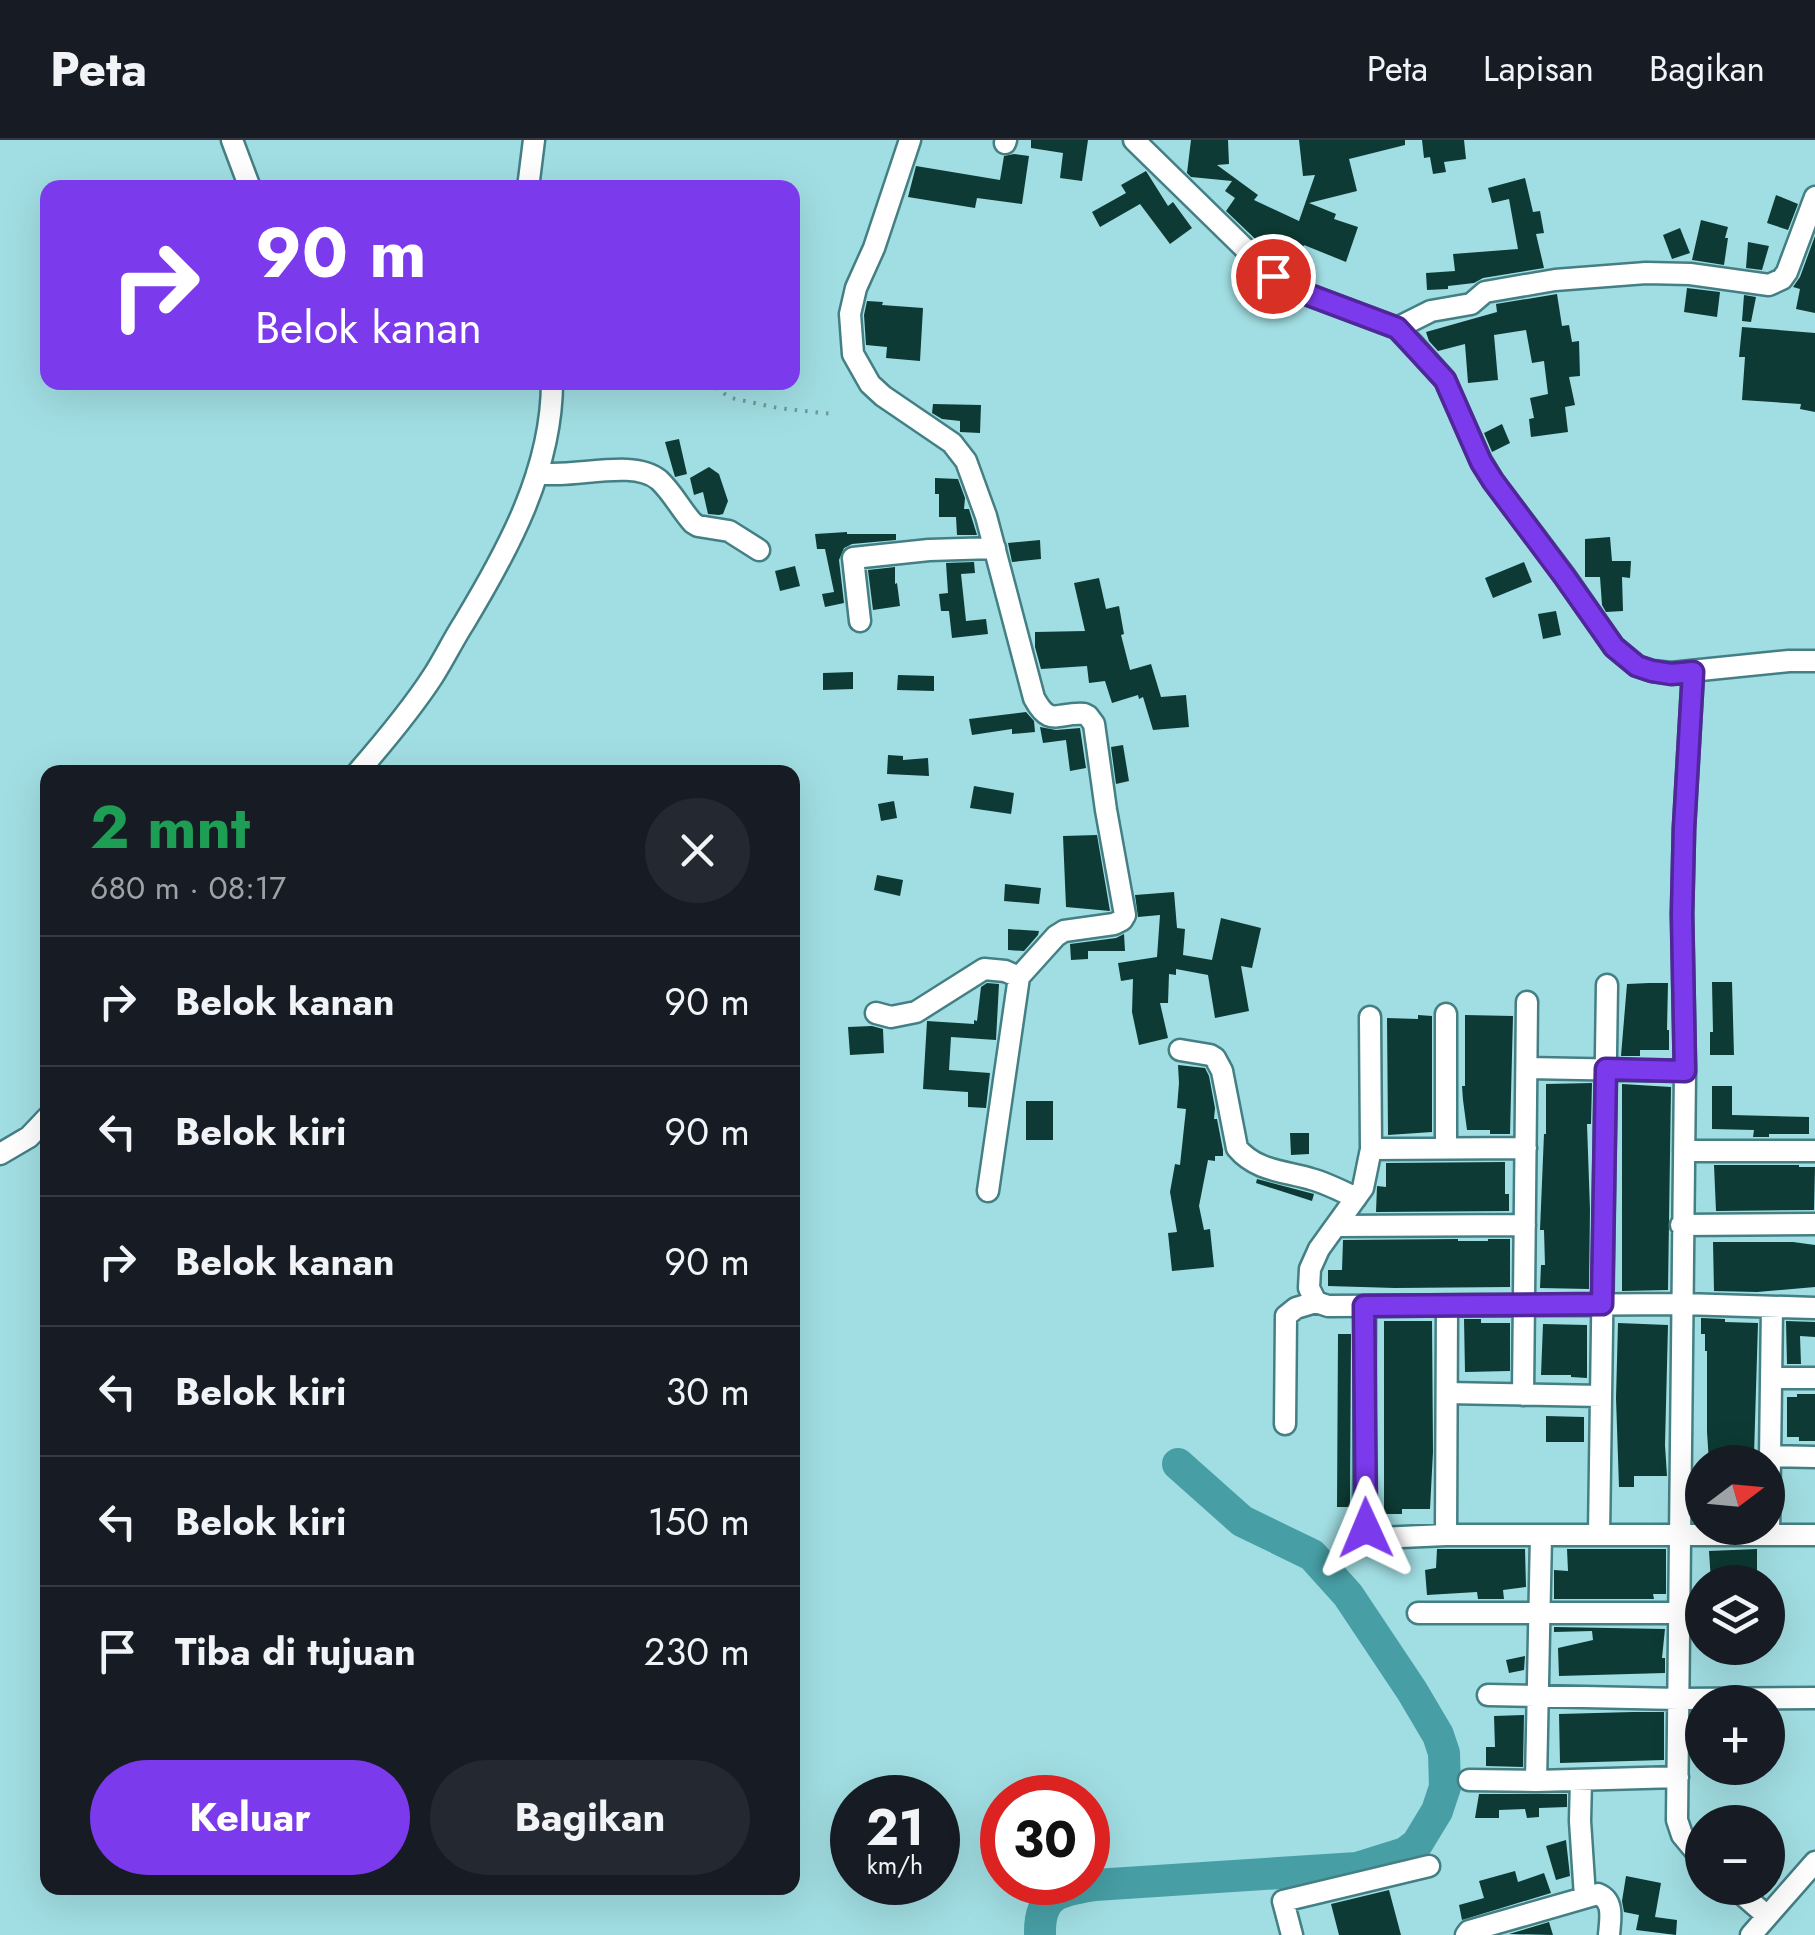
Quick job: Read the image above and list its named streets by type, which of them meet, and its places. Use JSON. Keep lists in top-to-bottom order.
{
  "north": "right",
  "page": {
    "header": "Peta",
    "nav": ["Peta", "Lapisan", "Bagikan"],
    "turn": ["90 m", "Belok kanan"],
    "heading": ["2 mnt", "680 m · 08:17"],
    "list": [
      {
        "name": "Belok kanan",
        "value": "90 m"
      },
      {
        "name": "Belok kiri",
        "value": "90 m"
      },
      {
        "name": "Belok kanan",
        "value": "90 m"
      },
      {
        "name": "Belok kiri",
        "value": "30 m"
      },
      {
        "name": "Belok kiri",
        "value": "150 m"
      },
      {
        "name": "Tiba di tujuan",
        "value": "230 m"
      }
    ],
    "map_buttons": ["+", "−"],
    "buttons": ["Keluar", "Bagikan"],
    "speed": "21 km/h",
    "limit": "30"
  }
}
